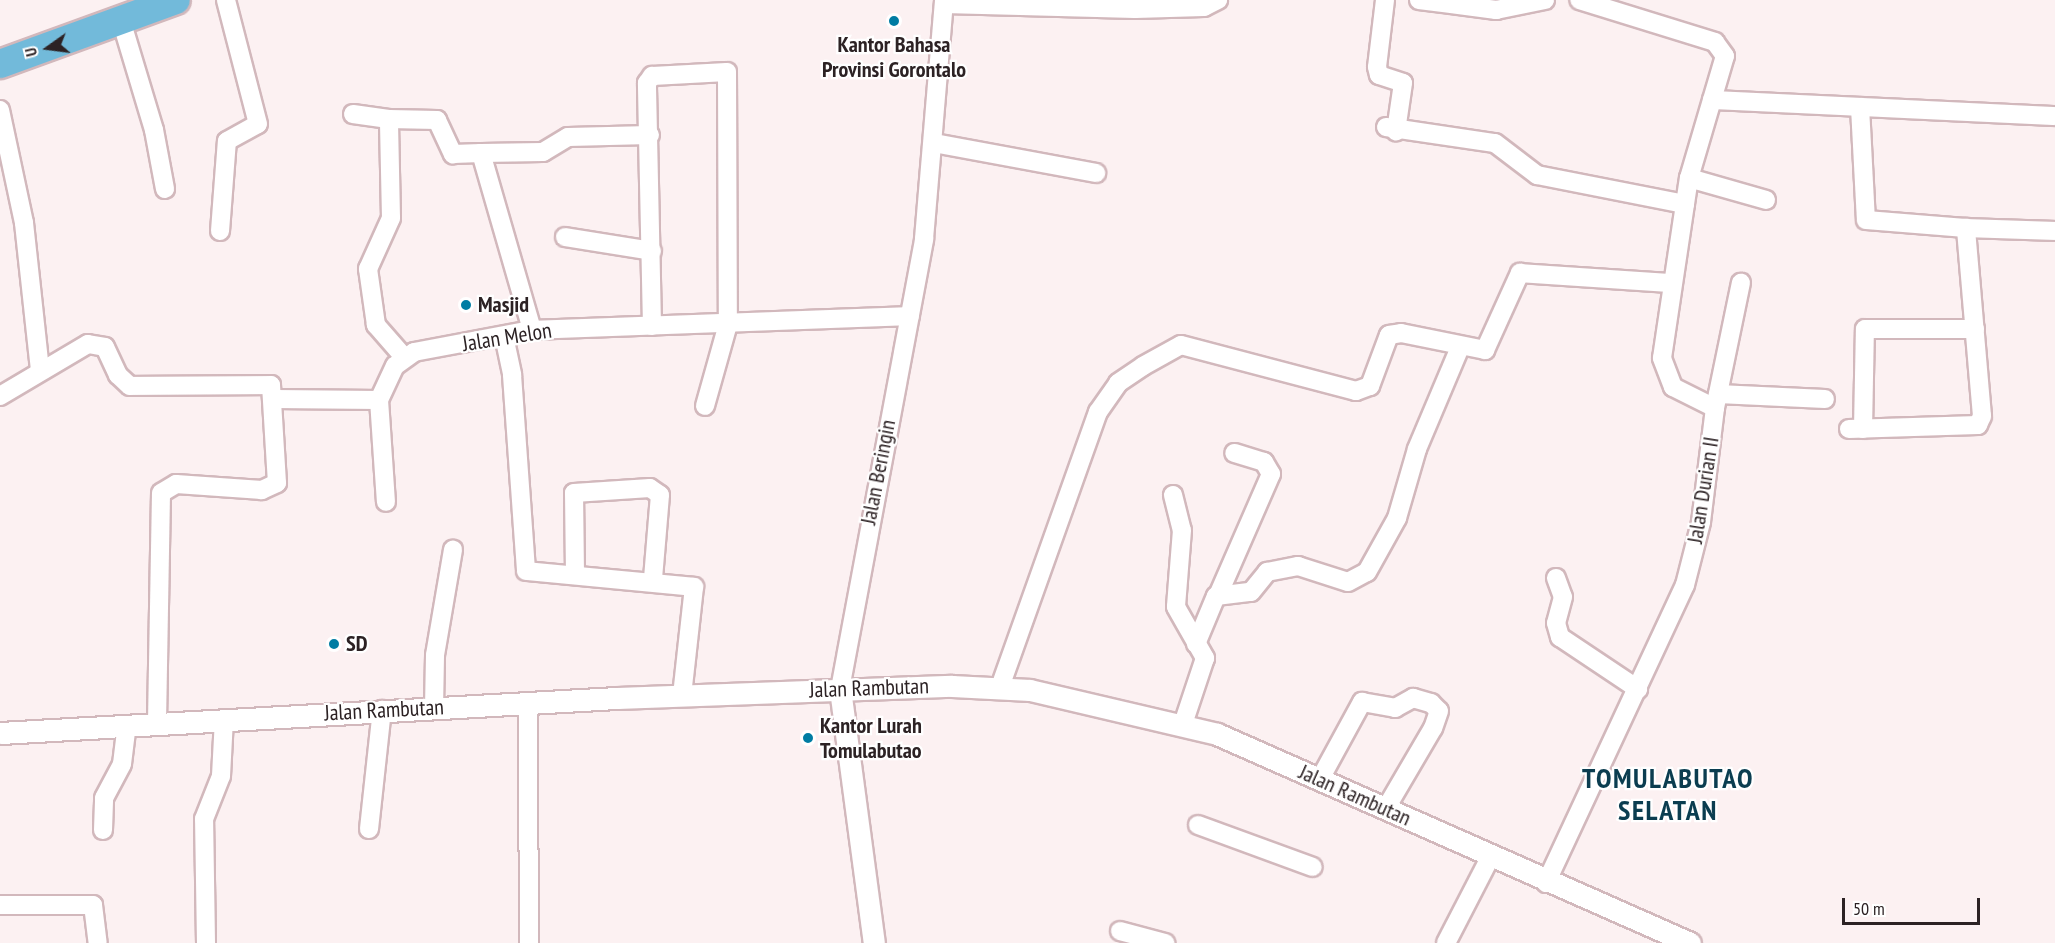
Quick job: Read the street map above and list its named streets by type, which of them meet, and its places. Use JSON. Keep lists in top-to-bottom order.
{
  "streets": {
    "street": [
      "Jalan Melon",
      "Jalan Beringin",
      "Jalan Durian II",
      "Jalan Rambutan"
    ]
  },
  "crossings": [
    ["Jalan Melon", "Jalan Beringin"],
    ["Jalan Beringin", "Jalan Rambutan"],
    ["Jalan Durian II", "Jalan Rambutan"]
  ],
  "districts": ["TOMULABUTAO SELATAN"],
  "places": [
    "Kantor Bahasa Provinsi Gorontalo",
    "Masjid",
    "SD",
    "Kantor Lurah Tomulabutao"
  ],
  "scale_bar": "50 m",
  "north": "left"
}
